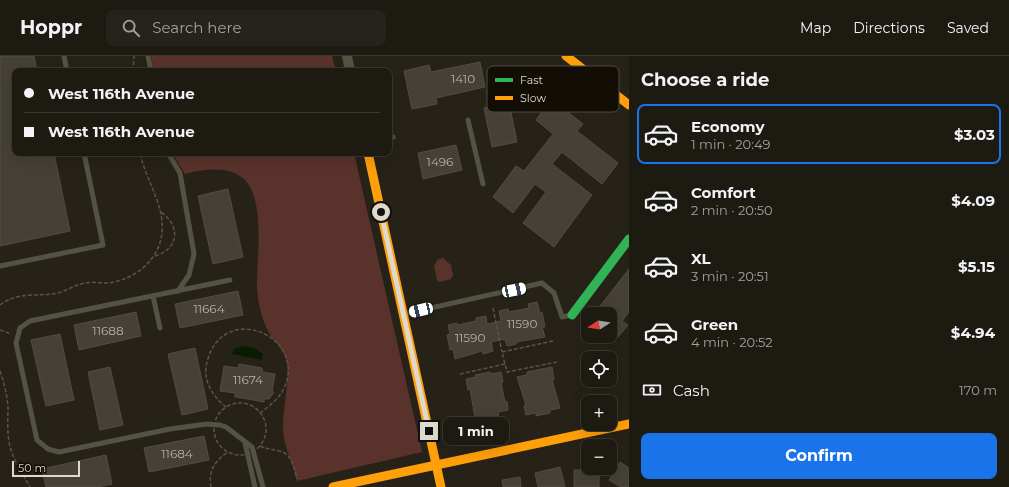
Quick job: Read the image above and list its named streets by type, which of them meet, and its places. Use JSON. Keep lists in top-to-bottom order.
{
  "house_numbers": [
    "1410",
    "1496",
    "11664",
    "11590",
    "11688",
    "11590",
    "11674",
    "11684"
  ],
  "legend": ["Fast", "Slow"],
  "scale_bar": "50 m",
  "north": "left",
  "page": {
    "header": "Hoppr",
    "search": "Search here",
    "nav": ["Map", "Directions", "Saved"],
    "heading": "Choose a ride",
    "banner": ["West 116th Avenue", "West 116th Avenue"],
    "list": [
      {
        "name": "Economy",
        "note": "1 min · 20:49",
        "value": "$3.03"
      },
      {
        "name": "Comfort",
        "note": "2 min · 20:50",
        "value": "$4.09"
      },
      {
        "name": "XL",
        "note": "3 min · 20:51",
        "value": "$5.15"
      },
      {
        "name": "Green",
        "note": "4 min · 20:52",
        "value": "$4.94"
      }
    ],
    "map_buttons": ["+", "−"],
    "pay": ["Cash", "170 m"],
    "bubble": "1 min",
    "buttons": "Confirm",
    "scale": "50 m"
  }
}
